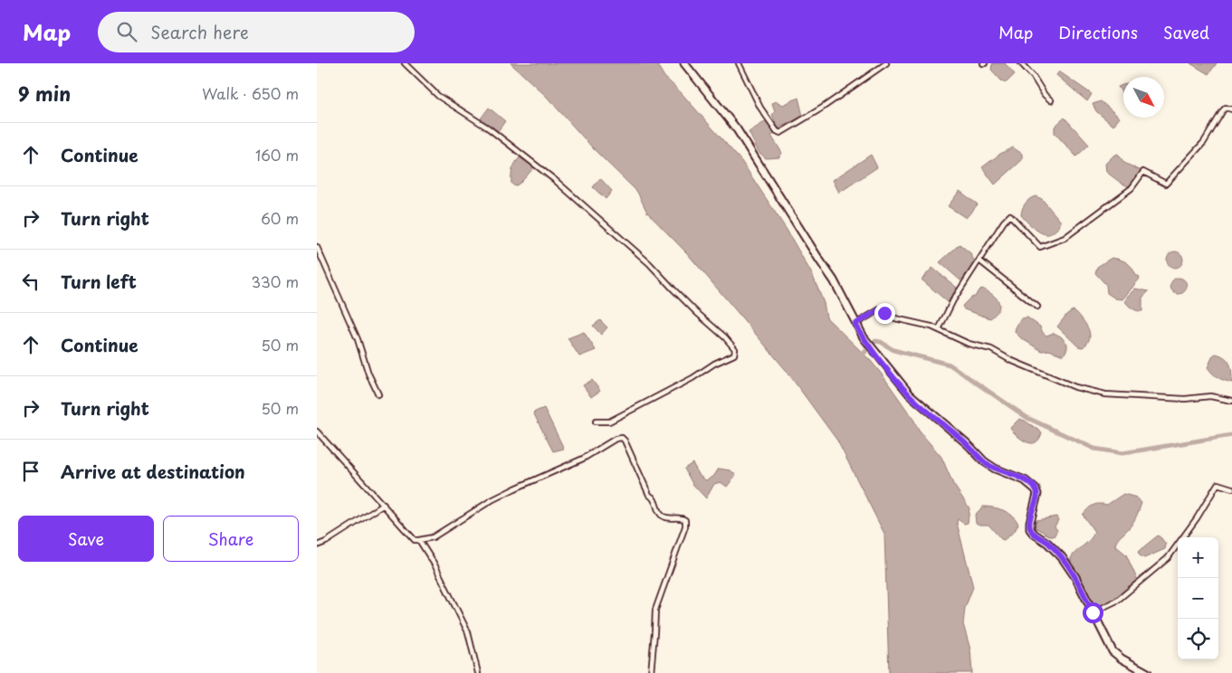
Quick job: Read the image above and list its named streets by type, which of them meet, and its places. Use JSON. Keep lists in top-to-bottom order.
{
  "north": "bottom right",
  "page": {
    "header": "Map",
    "search": "Search here",
    "nav": ["Map", "Directions", "Saved"],
    "heading": ["9 min", "Walk · 650 m"],
    "list": [
      ["Continue", "160 m"],
      ["Turn right", "60 m"],
      ["Turn left", "330 m"],
      ["Continue", "50 m"],
      ["Turn right", "50 m"],
      "Arrive at destination"
    ],
    "buttons": ["Save", "Share"],
    "map_buttons": ["+", "−"]
  }
}
